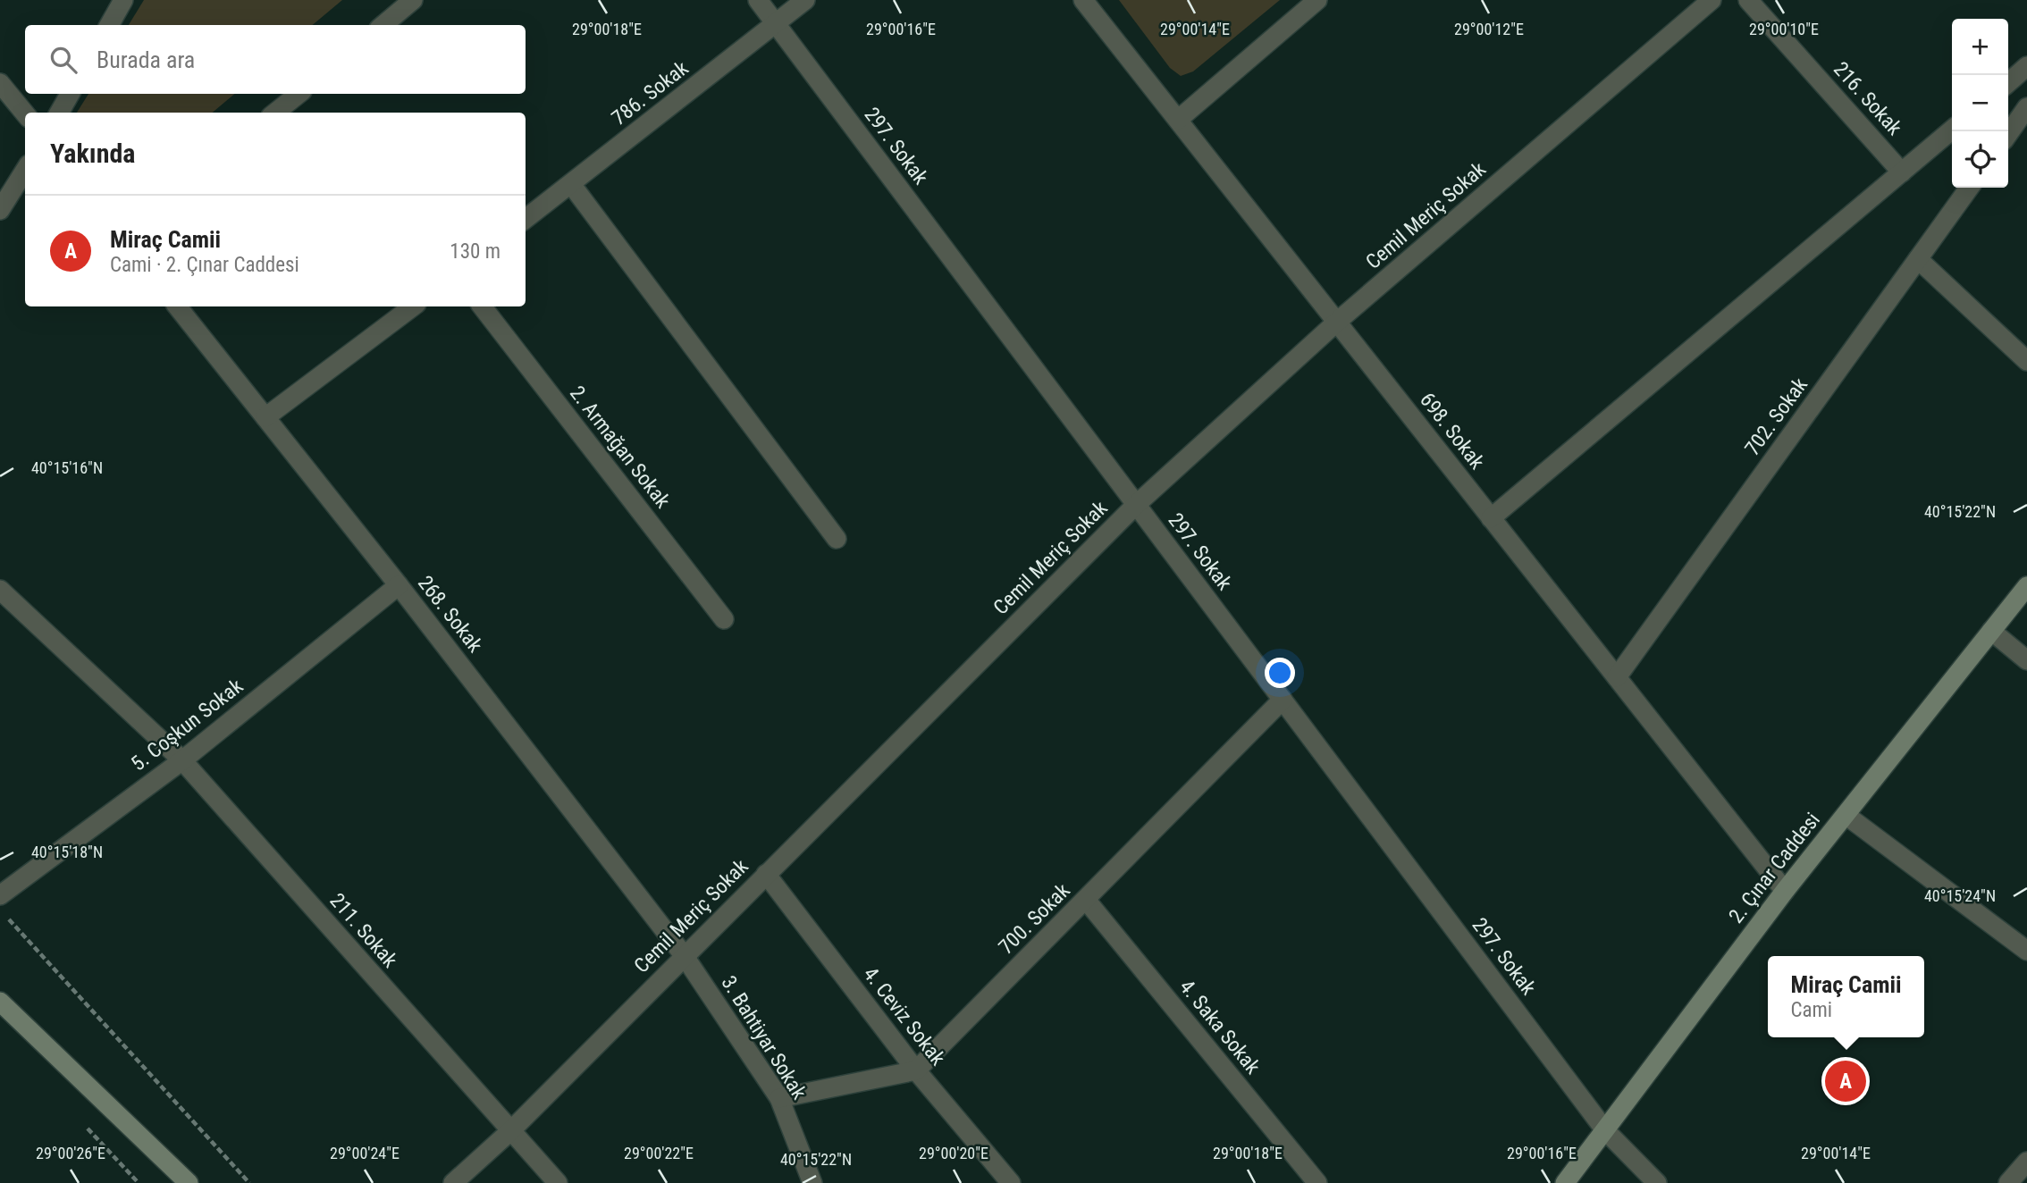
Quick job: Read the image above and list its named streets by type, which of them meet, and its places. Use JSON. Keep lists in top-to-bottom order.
{
  "streets": {
    "street": [
      "786. Sokak",
      "216. Sokak",
      "297. Sokak",
      "Cemil Meriç Sokak",
      "702. Sokak",
      "698. Sokak",
      "2. Armağan Sokak",
      "268. Sokak",
      "5. Coşkun Sokak",
      "2. Çınar Caddesi",
      "700. Sokak",
      "211. Sokak",
      "4. Ceviz Sokak",
      "4. Saka Sokak",
      "3. Bahtiyar Sokak"
    ]
  },
  "crossings": [
    ["786. Sokak", "297. Sokak"],
    ["297. Sokak", "Cemil Meriç Sokak"],
    ["297. Sokak", "2. Çınar Caddesi"],
    ["297. Sokak", "700. Sokak"],
    ["Cemil Meriç Sokak", "698. Sokak"],
    ["Cemil Meriç Sokak", "268. Sokak"],
    ["Cemil Meriç Sokak", "211. Sokak"],
    ["Cemil Meriç Sokak", "4. Ceviz Sokak"],
    ["Cemil Meriç Sokak", "3. Bahtiyar Sokak"],
    ["702. Sokak", "698. Sokak"],
    ["698. Sokak", "2. Çınar Caddesi"],
    ["268. Sokak", "5. Coşkun Sokak"],
    ["268. Sokak", "3. Bahtiyar Sokak"],
    ["5. Coşkun Sokak", "211. Sokak"],
    ["700. Sokak", "4. Ceviz Sokak"],
    ["700. Sokak", "4. Saka Sokak"]
  ],
  "page": {
    "map_buttons": ["+", "−"],
    "search": "Burada ara",
    "heading": "Yakında",
    "list": [
      {
        "mark": "A",
        "name": "Miraç Camii",
        "note": "Cami · 2. Çınar Caddesi",
        "value": "130 m"
      }
    ],
    "popup": ["Miraç Camii", "Cami"],
    "pins": "A"
  },
  "coordinates": [
    "29°00'18\"E",
    "29°00'16\"E",
    "29°00'14\"E",
    "29°00'12\"E",
    "29°00'10\"E",
    "40°15'16\"N",
    "40°15'22\"N",
    "40°15'18\"N",
    "40°15'24\"N",
    "29°00'26\"E",
    "29°00'24\"E",
    "29°00'22\"E",
    "29°00'20\"E"
  ]
}
